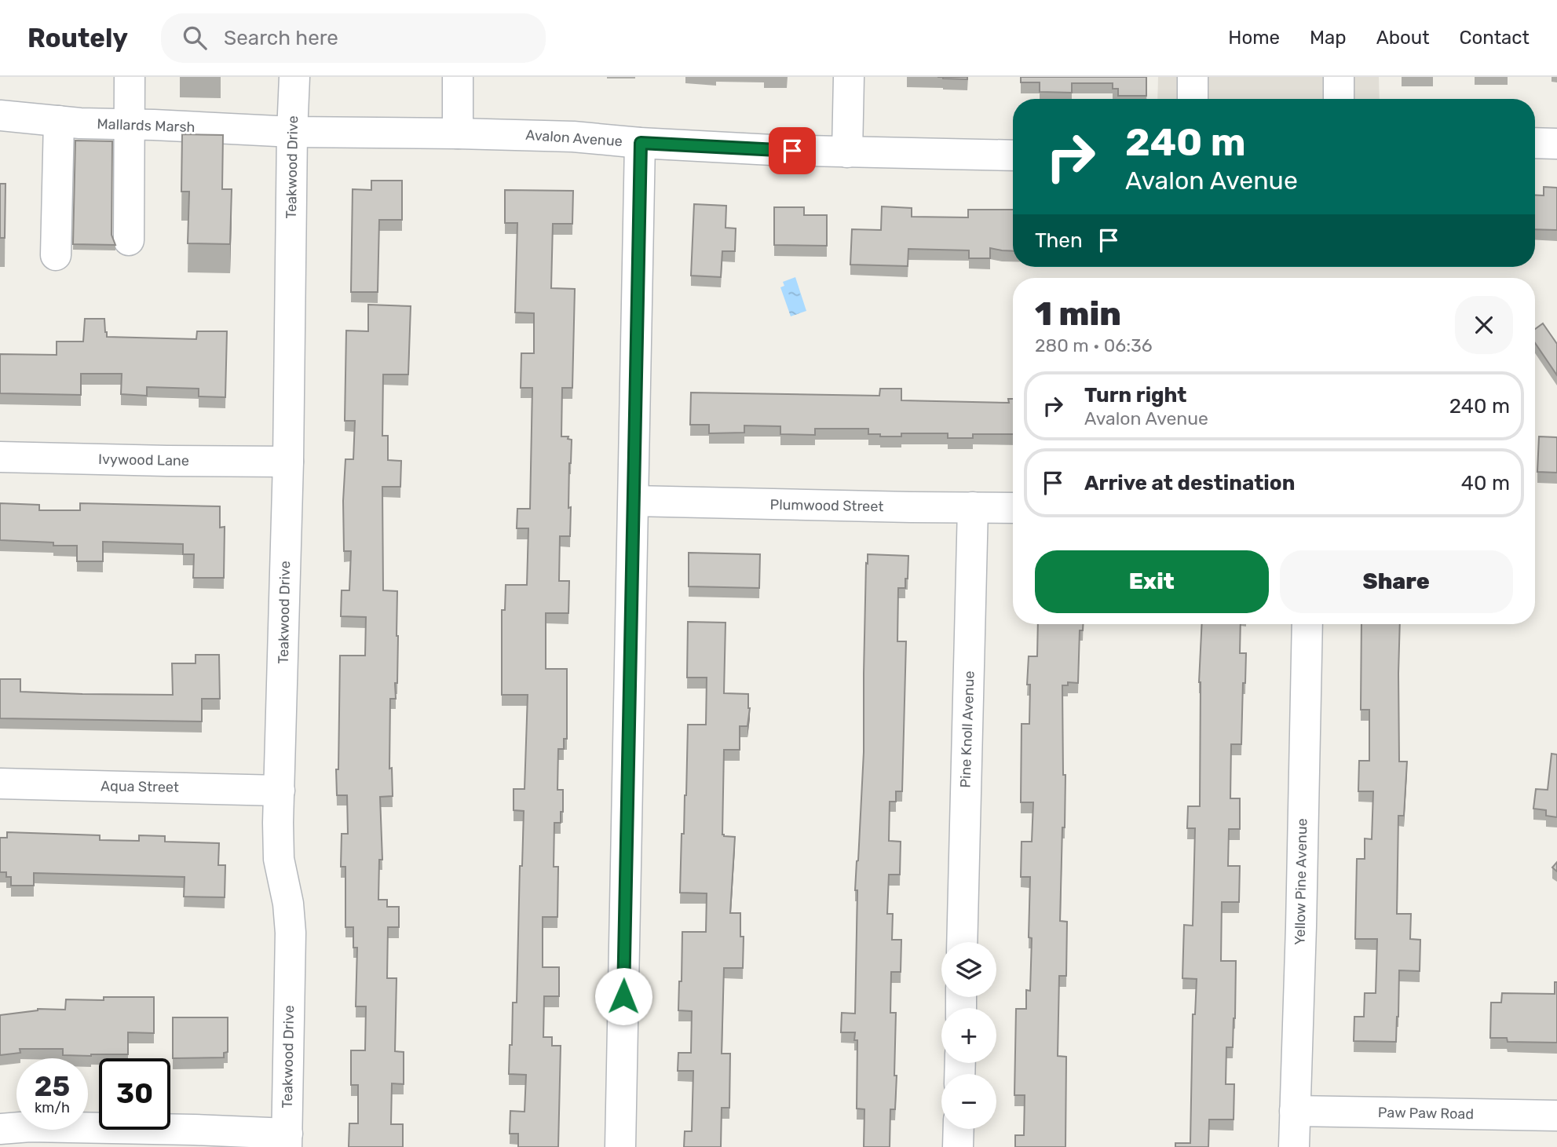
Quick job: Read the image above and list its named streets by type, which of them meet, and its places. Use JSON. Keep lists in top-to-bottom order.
{
  "streets": {
    "street": [
      "Mallards Marsh",
      "Avalon Avenue",
      "Teakwood Drive",
      "Ivywood Lane",
      "Plumwood Street",
      "Pine Knoll Avenue",
      "Aqua Street",
      "Yellow Pine Avenue",
      "Paw Paw Road"
    ]
  },
  "crossings": [
    ["Mallards Marsh", "Avalon Avenue"],
    ["Mallards Marsh", "Teakwood Drive"],
    ["Avalon Avenue", "Teakwood Drive"],
    ["Teakwood Drive", "Ivywood Lane"],
    ["Teakwood Drive", "Aqua Street"],
    ["Plumwood Street", "Pine Knoll Avenue"],
    ["Yellow Pine Avenue", "Paw Paw Road"]
  ],
  "page": {
    "header": "Routely",
    "search": "Search here",
    "nav": [
      "Home",
      "Map",
      "About",
      "Contact"
    ],
    "turn": ["240 m", "Avalon Avenue"],
    "then": "Then",
    "heading": ["1 min", "280 m · 06:36"],
    "list": [
      {
        "name": "Turn right",
        "note": "Avalon Avenue",
        "value": "240 m"
      },
      {
        "name": "Arrive at destination",
        "value": "40 m"
      }
    ],
    "buttons": ["Exit", "Share"],
    "map_buttons": ["+", "−"],
    "speed": "25 km/h",
    "limit": "30"
  }
}
